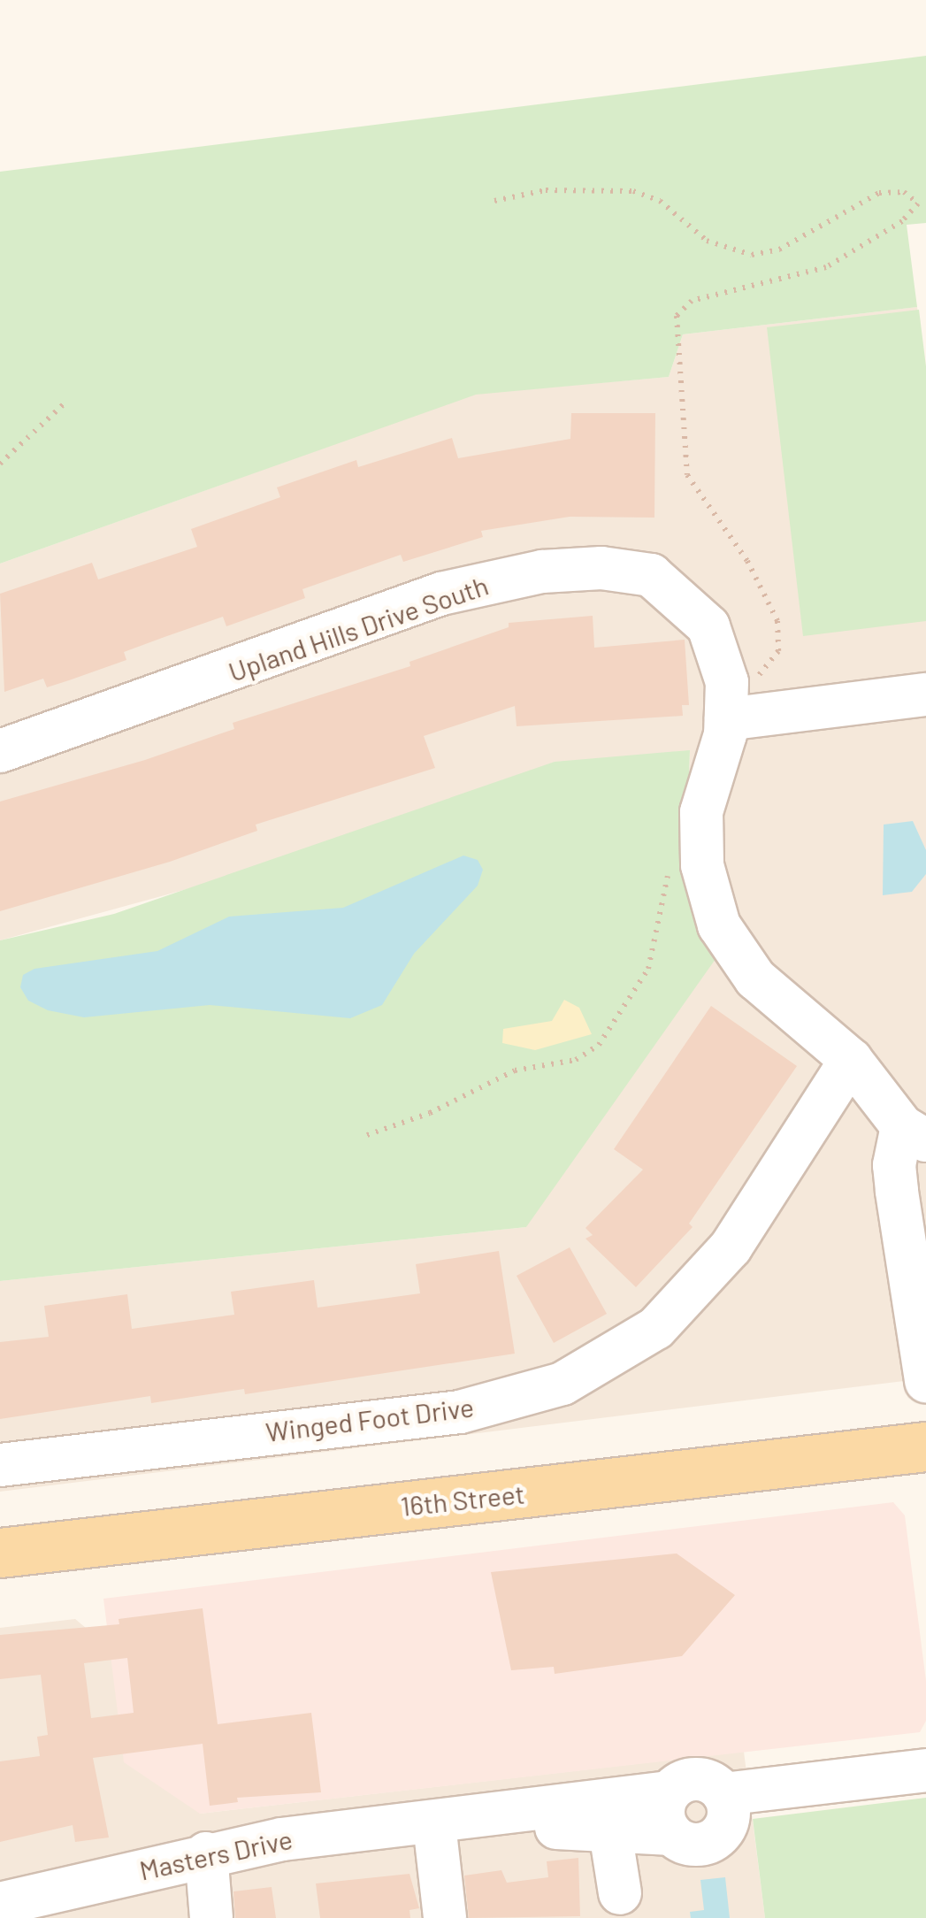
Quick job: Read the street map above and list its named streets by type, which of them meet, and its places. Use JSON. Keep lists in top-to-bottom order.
{
  "streets": {
    "main road": ["16th Street"],
    "street": ["Upland Hills Drive South", "Winged Foot Drive", "Masters Drive"]
  },
  "crossings": [
    ["Upland Hills Drive South", "Winged Foot Drive"]
  ]
}
